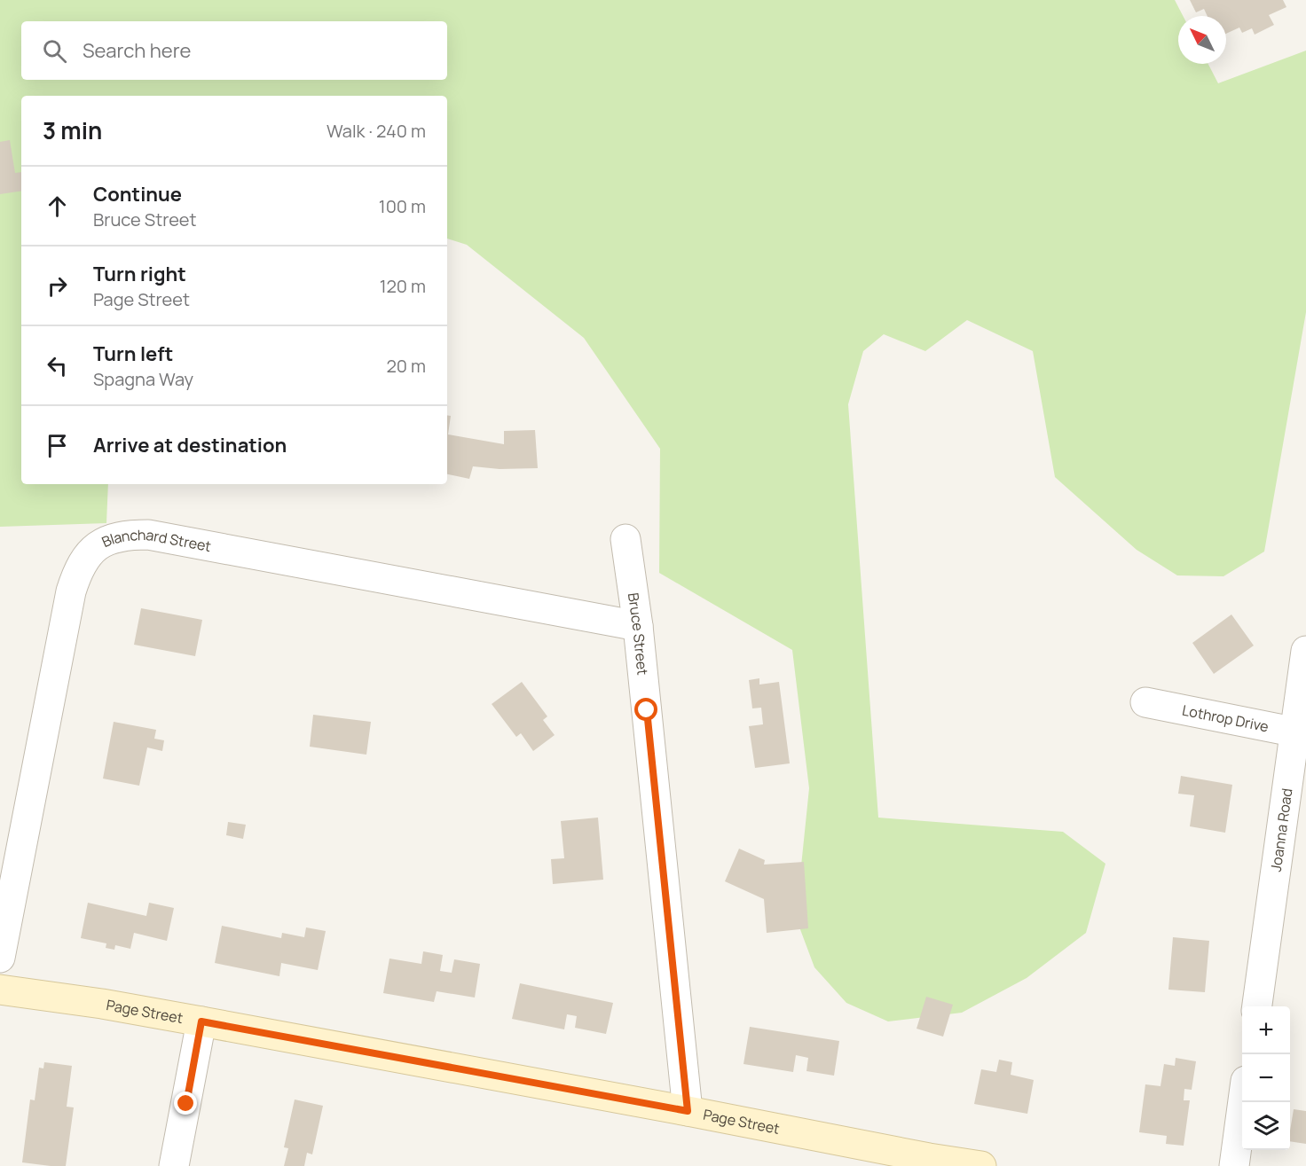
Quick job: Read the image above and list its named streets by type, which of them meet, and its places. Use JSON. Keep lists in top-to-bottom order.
{
  "streets": {
    "main road": ["Page Street"],
    "street": [
      "Blanchard Street",
      "Bruce Street",
      "Lothrop Drive",
      "Joanna Road"
    ]
  },
  "crossings": [
    ["Blanchard Street", "Bruce Street"],
    ["Bruce Street", "Page Street"],
    ["Lothrop Drive", "Joanna Road"]
  ],
  "north": "top left",
  "page": {
    "search": "Search here",
    "heading": ["3 min", "Walk · 240 m"],
    "list": [
      ["Continue", "Bruce Street", "100 m"],
      ["Turn right", "Page Street", "120 m"],
      ["Turn left", "Spagna Way", "20 m"],
      "Arrive at destination"
    ],
    "map_buttons": ["+", "−"]
  }
}
